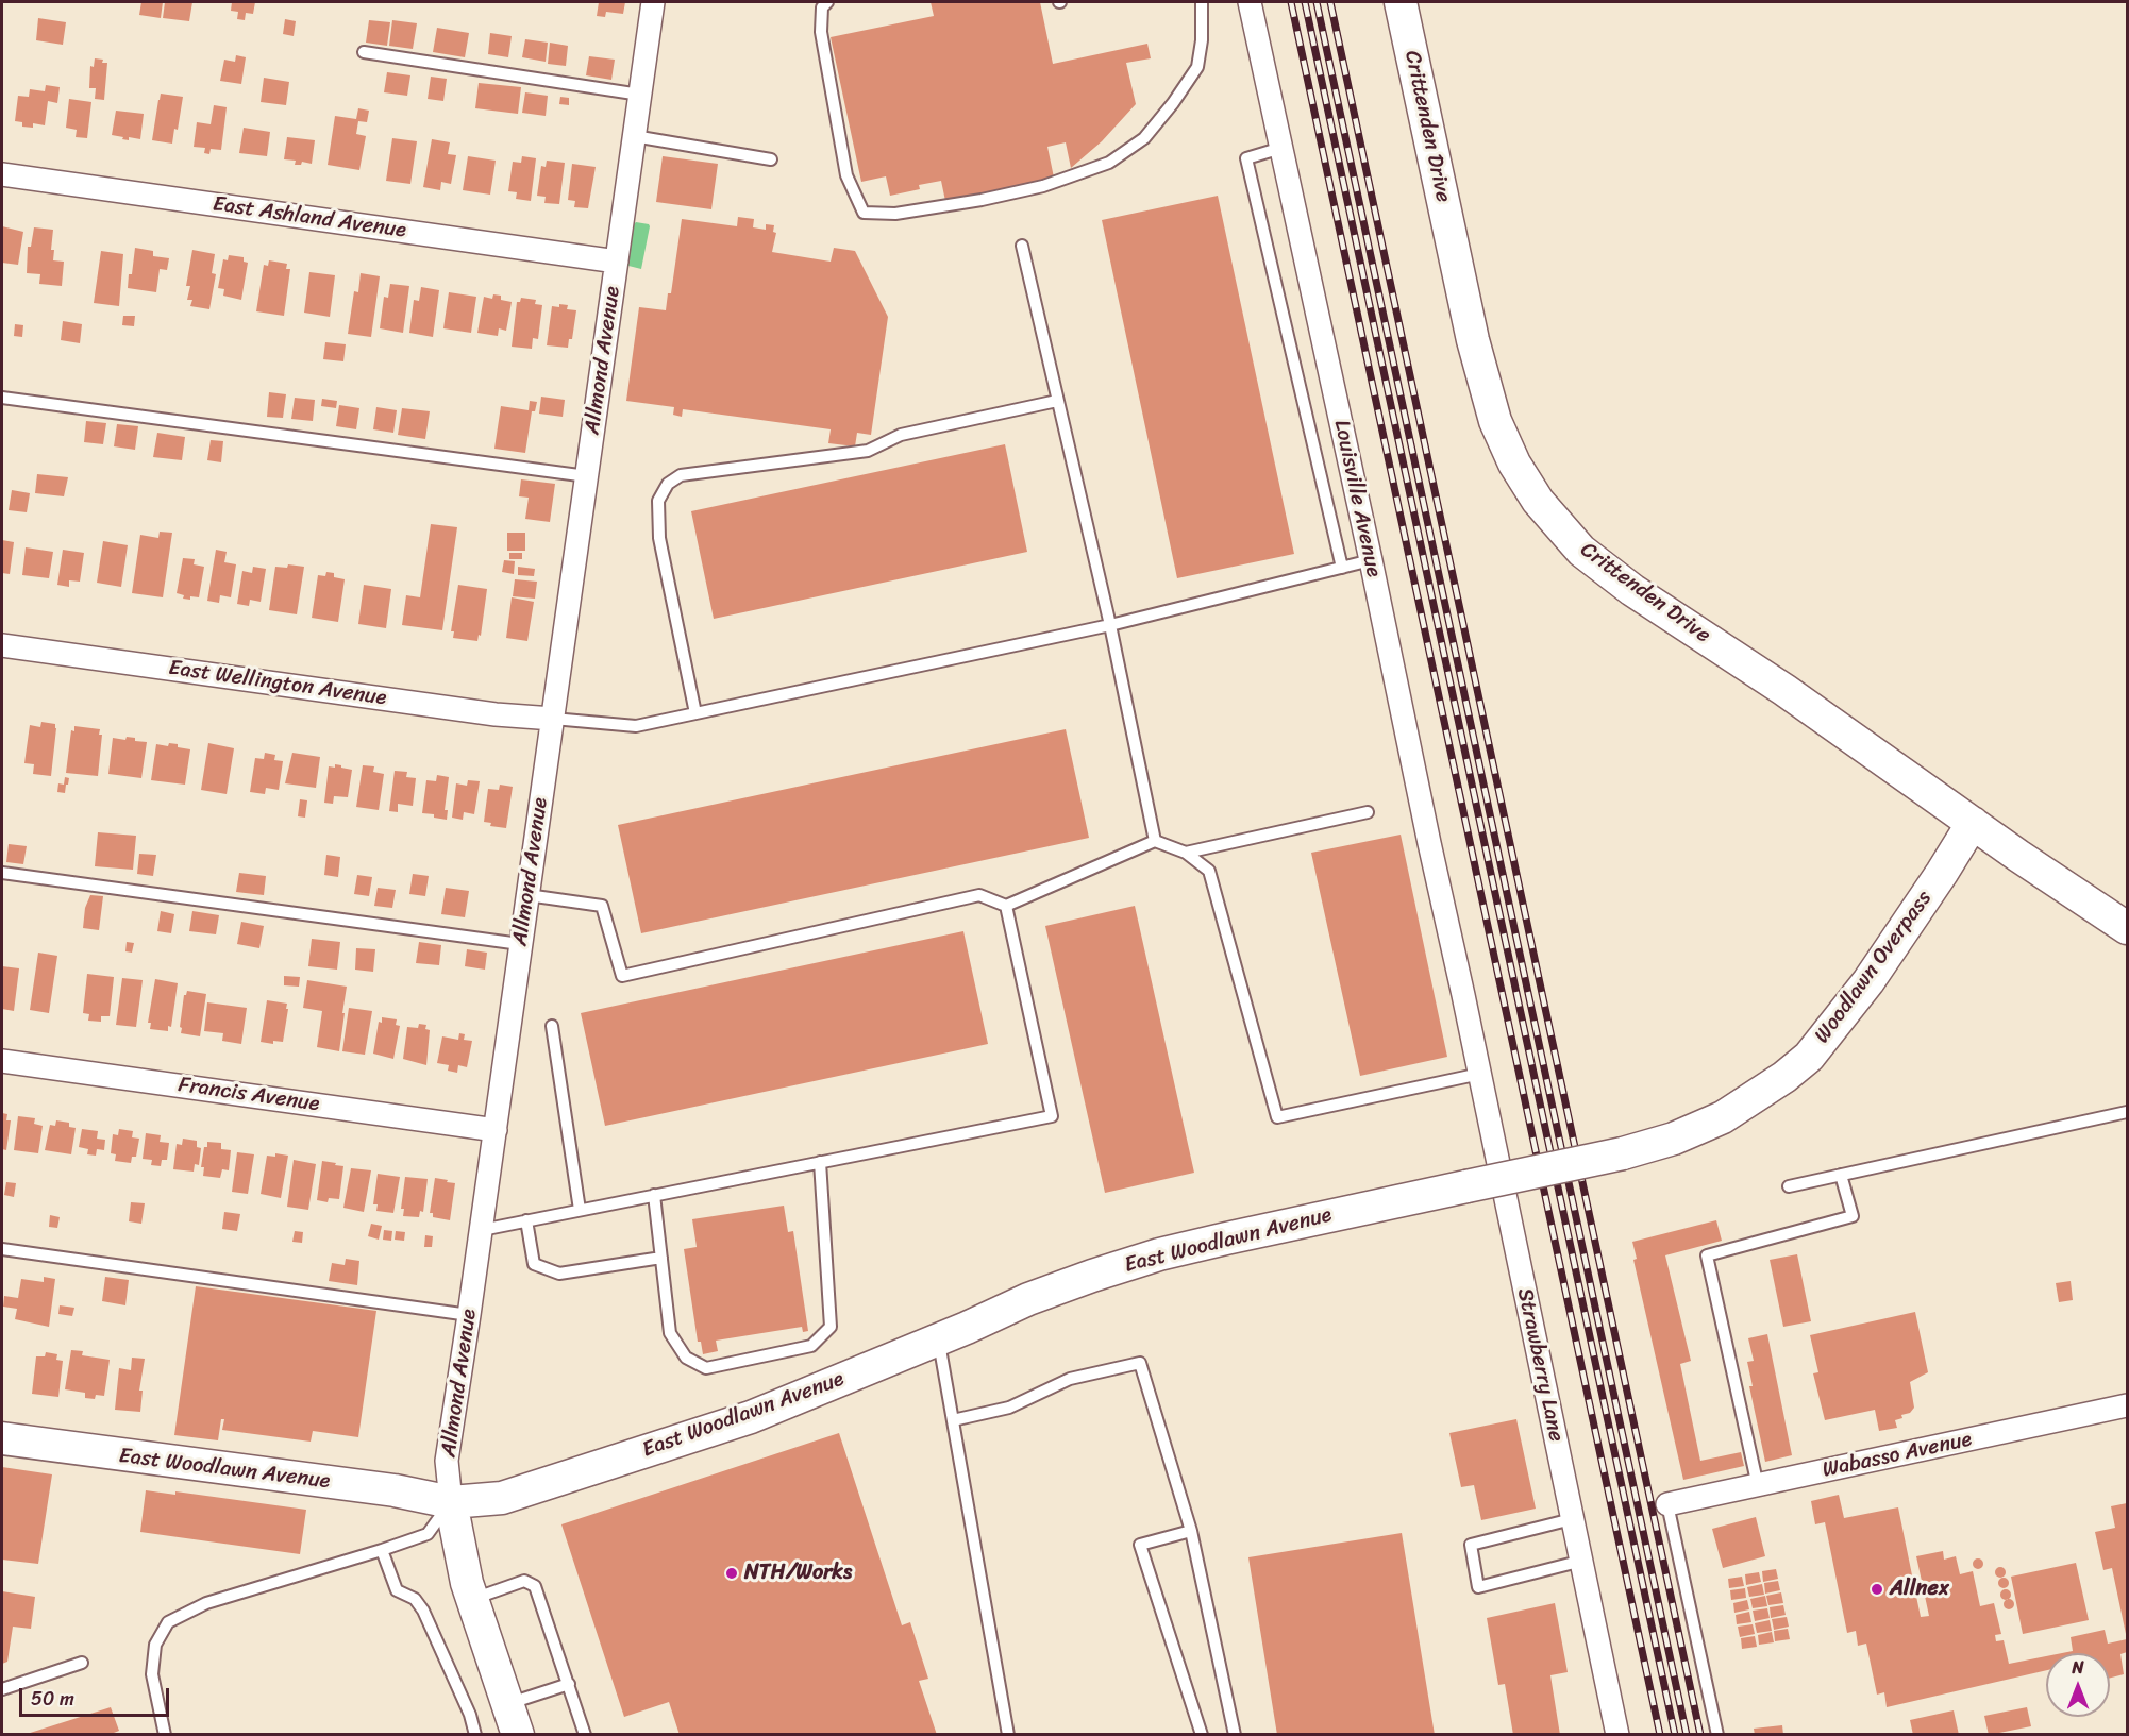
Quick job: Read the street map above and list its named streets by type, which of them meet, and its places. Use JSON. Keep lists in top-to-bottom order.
{
  "streets": {
    "main road": [
      "Crittenden Drive",
      "Allmond Avenue",
      "Woodlawn Overpass",
      "East Woodlawn Avenue"
    ],
    "street": [
      "East Ashland Avenue",
      "Louisville Avenue",
      "East Wellington Avenue",
      "Francis Avenue",
      "Strawberry Lane",
      "Wabasso Avenue"
    ]
  },
  "crossings": [
    ["Crittenden Drive", "Woodlawn Overpass"],
    ["East Ashland Avenue", "Allmond Avenue"],
    ["Allmond Avenue", "East Wellington Avenue"],
    ["Allmond Avenue", "Francis Avenue"],
    ["Allmond Avenue", "East Woodlawn Avenue"],
    ["Louisville Avenue", "Strawberry Lane"],
    ["Woodlawn Overpass", "East Woodlawn Avenue"]
  ],
  "places": ["NTH/Works", "Allnex"],
  "scale_bar": "50 m",
  "north": "top"
}
